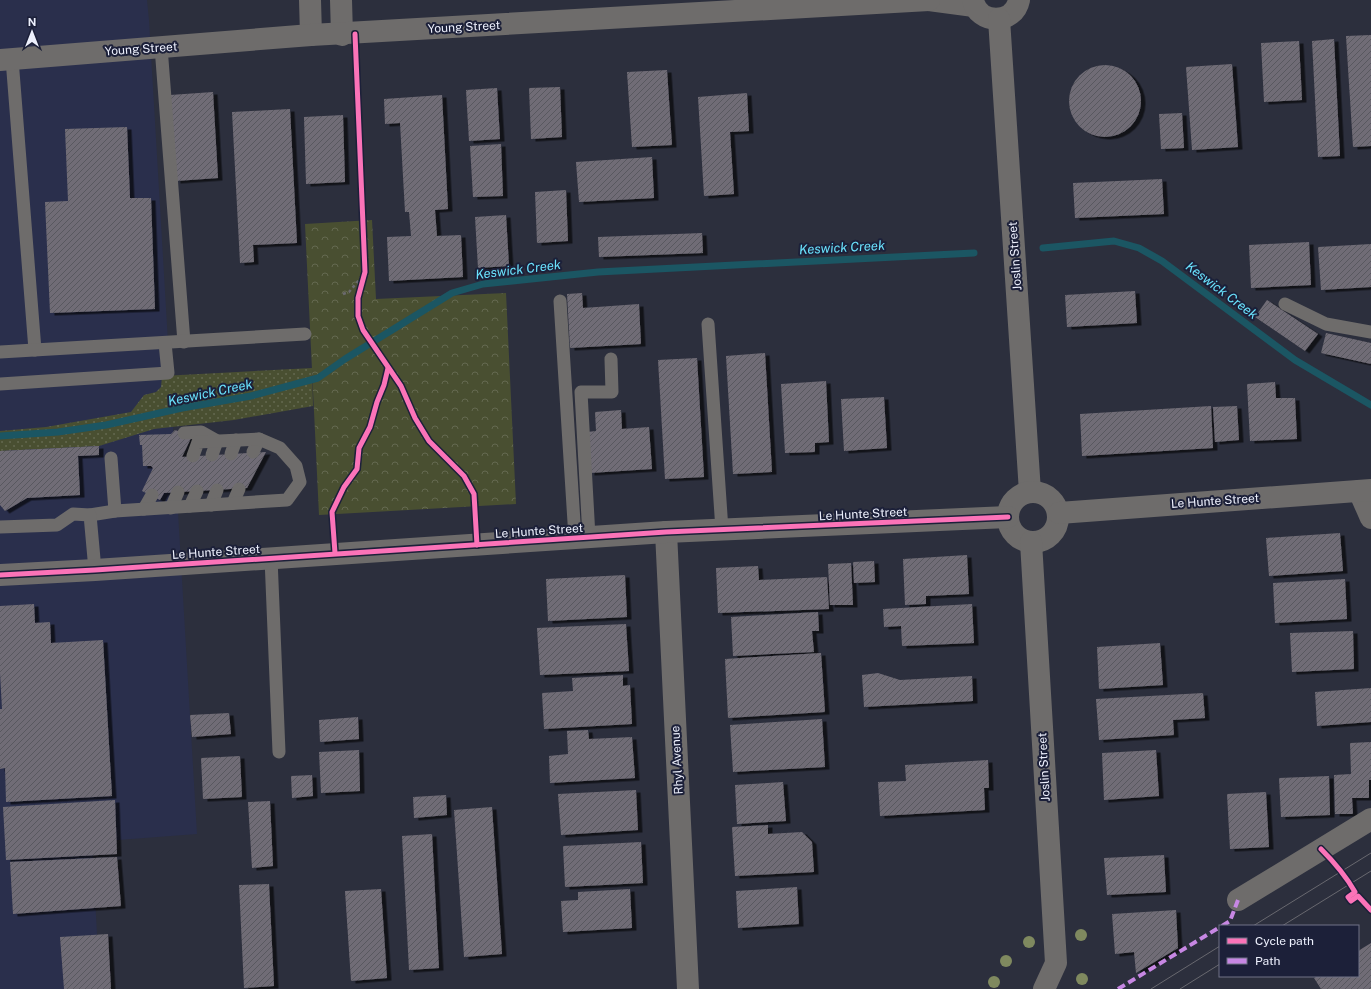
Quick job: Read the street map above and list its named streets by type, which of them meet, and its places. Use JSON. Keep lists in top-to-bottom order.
{
  "streets": {
    "street": [
      "Young Street",
      "Joslin Street",
      "Le Hunte Street",
      "Rhyl Avenue"
    ]
  },
  "crossings": [
    ["Joslin Street", "Le Hunte Street"],
    ["Le Hunte Street", "Rhyl Avenue"]
  ],
  "water": ["Keswick Creek"],
  "legend": ["Cycle path", "Path"],
  "north": "top"
}
